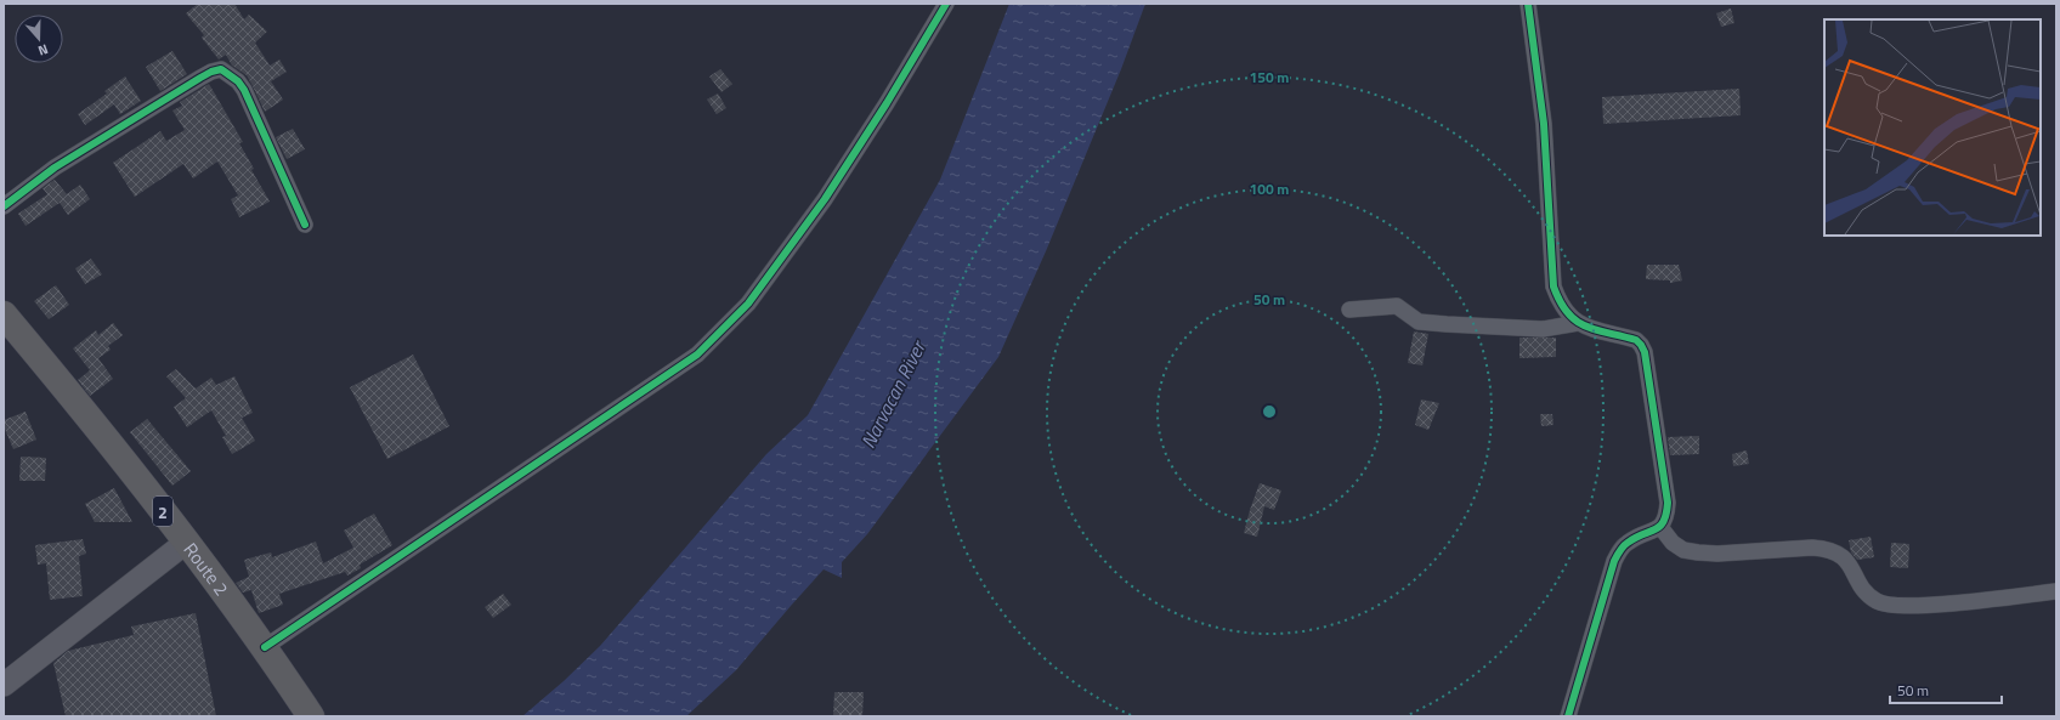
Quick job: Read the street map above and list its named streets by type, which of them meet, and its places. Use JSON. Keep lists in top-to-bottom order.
{
  "streets": {
    "highway": ["2", "Route 2"]
  },
  "water": ["Narvacan River"],
  "scale_bar": "50 m",
  "north": "bottom",
  "rings": ["150 m", "100 m", "50 m"]
}
